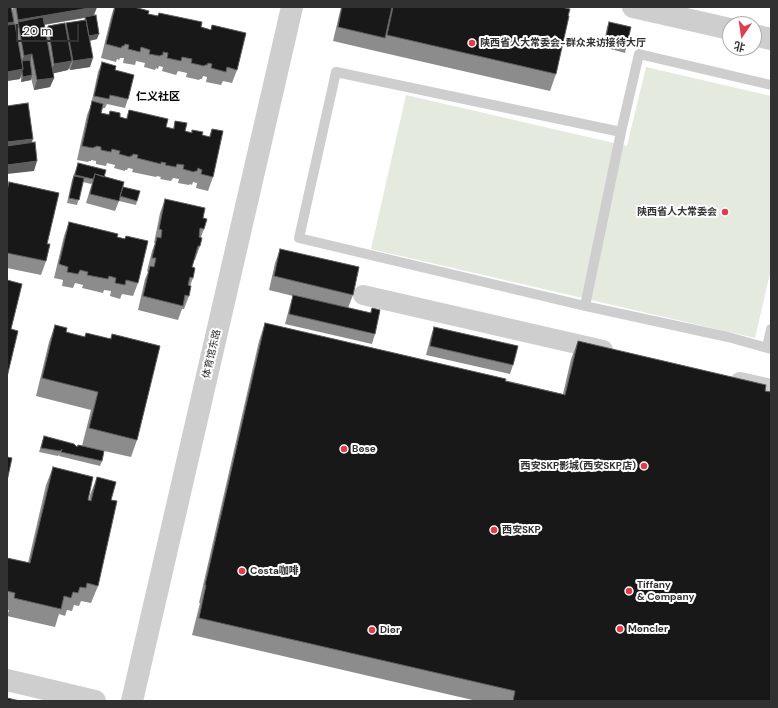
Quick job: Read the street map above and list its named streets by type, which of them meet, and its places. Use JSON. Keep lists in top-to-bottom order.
{
  "streets": {
    "street": ["体育馆东路"]
  },
  "districts": ["仁义社区"],
  "places": [
    "陕西省人大常委会-群众来访接待大厅",
    "陕西省人大常委会",
    "Bose",
    "西安SKP影城(西安SKP店)",
    "西安SKP",
    "Costa咖啡",
    "Tiffany & Company",
    "Moncler",
    "Dior"
  ],
  "scale_bar": "20 m",
  "north": "bottom"
}
